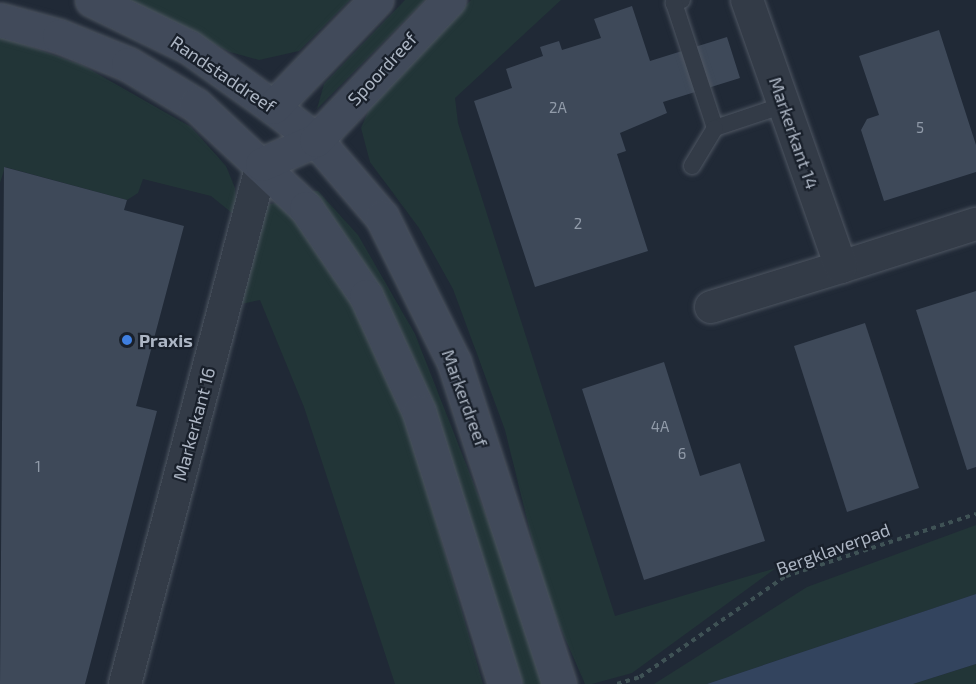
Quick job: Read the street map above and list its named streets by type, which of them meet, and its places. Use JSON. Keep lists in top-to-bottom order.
{
  "streets": {
    "main road": ["Spoordreef", "Randstaddreef", "Markerdreef"],
    "street": ["Markerkant 14", "Markerkant 16"],
    "path": ["Bergklaverpad"]
  },
  "crossings": [
    ["Spoordreef", "Randstaddreef"],
    ["Spoordreef", "Markerdreef"],
    ["Randstaddreef", "Markerdreef"]
  ],
  "places": ["Praxis"],
  "house_numbers": [
    "2A",
    "5",
    "2",
    "4A",
    "6",
    "1"
  ]
}
